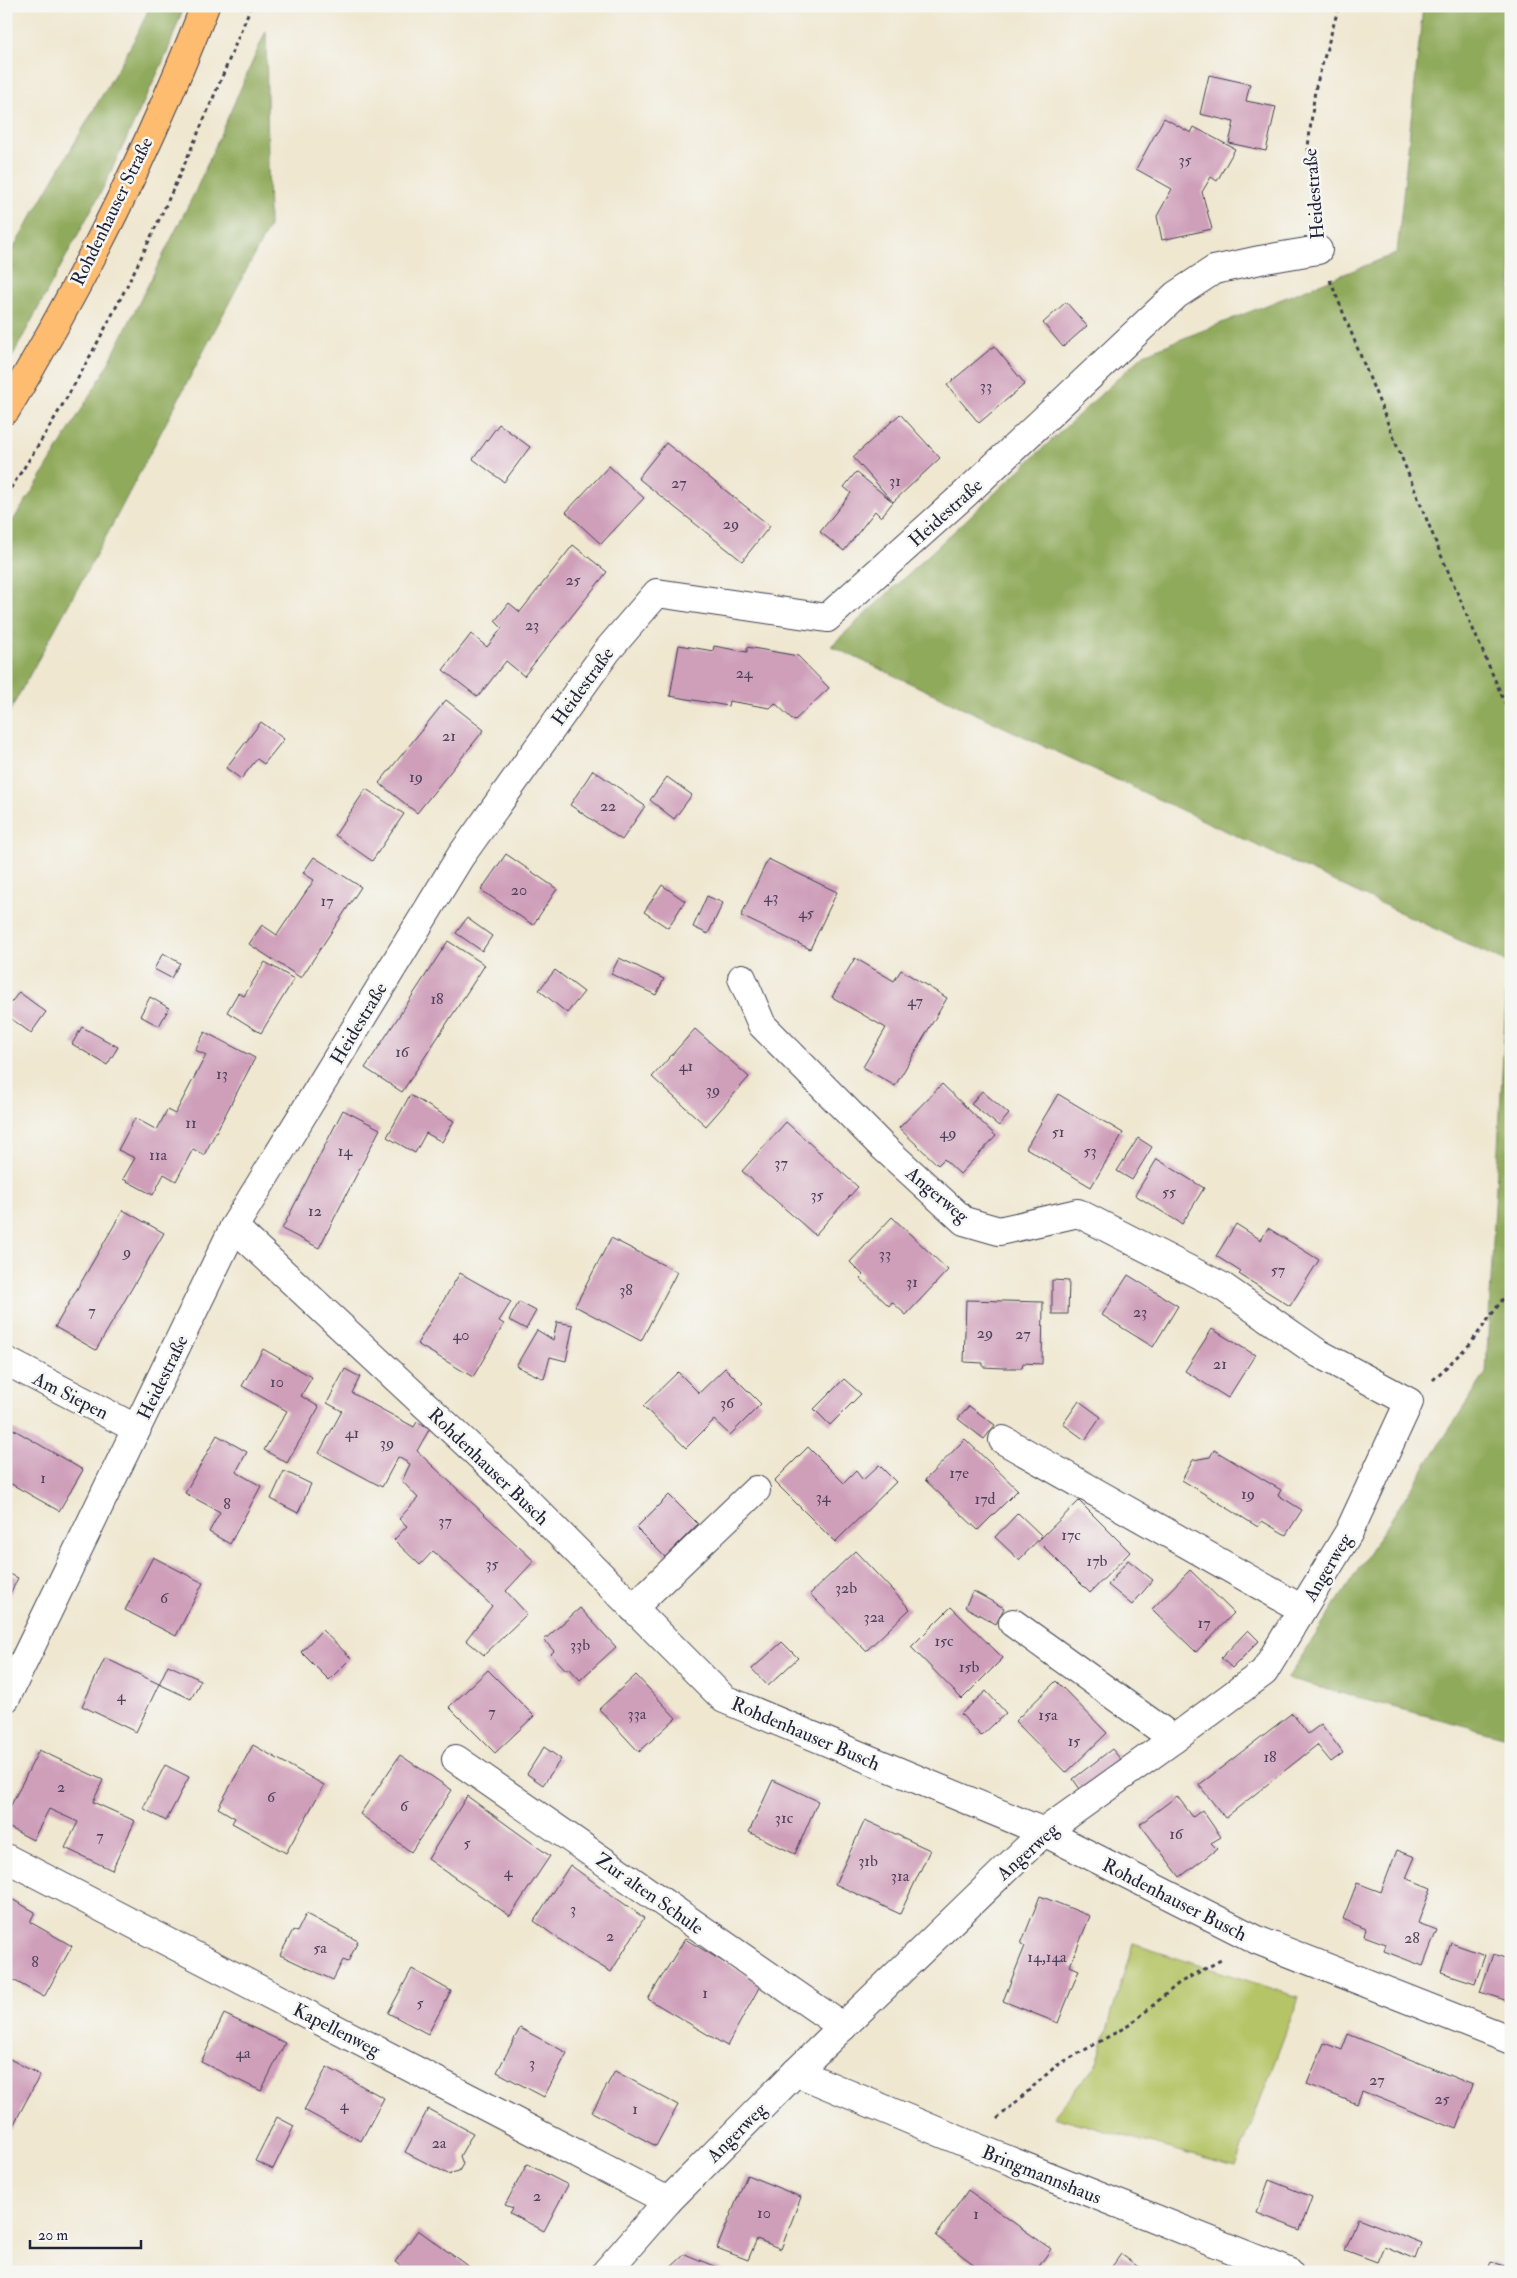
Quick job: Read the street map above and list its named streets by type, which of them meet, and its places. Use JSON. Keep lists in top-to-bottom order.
{
  "streets": {
    "main road": ["Rohdenhauser Straße"],
    "street": [
      "Heidestraße",
      "Angerweg",
      "Am Siepen",
      "Rohdenhauser Busch",
      "Zur alten Schule",
      "Kapellenweg",
      "Bringmannshaus"
    ]
  },
  "crossings": [
    ["Heidestraße", "Am Siepen"],
    ["Heidestraße", "Rohdenhauser Busch"],
    ["Angerweg", "Rohdenhauser Busch"],
    ["Angerweg", "Zur alten Schule"],
    ["Angerweg", "Kapellenweg"],
    ["Angerweg", "Bringmannshaus"]
  ],
  "house_numbers": [
    "35",
    "33",
    "31",
    "27",
    "29",
    "25",
    "23",
    "24",
    "21",
    "19",
    "22",
    "20",
    "43",
    "17",
    "45",
    "18",
    "47",
    "16",
    "41",
    "13",
    "39",
    "11",
    "51",
    "49",
    "14",
    "53",
    "11a",
    "37",
    "55",
    "35",
    "12",
    "9",
    "33",
    "57",
    "31",
    "38",
    "7",
    "23",
    "29",
    "27",
    "40",
    "21",
    "10",
    "36",
    "41",
    "39",
    "17e",
    "1",
    "19",
    "34",
    "17d",
    "8",
    "37",
    "17c",
    "17b",
    "35",
    "32b",
    "6",
    "32a",
    "17",
    "15c",
    "33b",
    "15b",
    "4",
    "7",
    "33a",
    "15a",
    "15",
    "18",
    "2",
    "6",
    "6",
    "31c",
    "16",
    "7",
    "5",
    "31b",
    "4",
    "31a",
    "3",
    "2",
    "28",
    "5a",
    "14,14a",
    "8",
    "1",
    "5",
    "4a",
    "3",
    "27",
    "25",
    "4",
    "1",
    "2a",
    "2",
    "10",
    "1"
  ],
  "scale_bar": "20 m"
}
